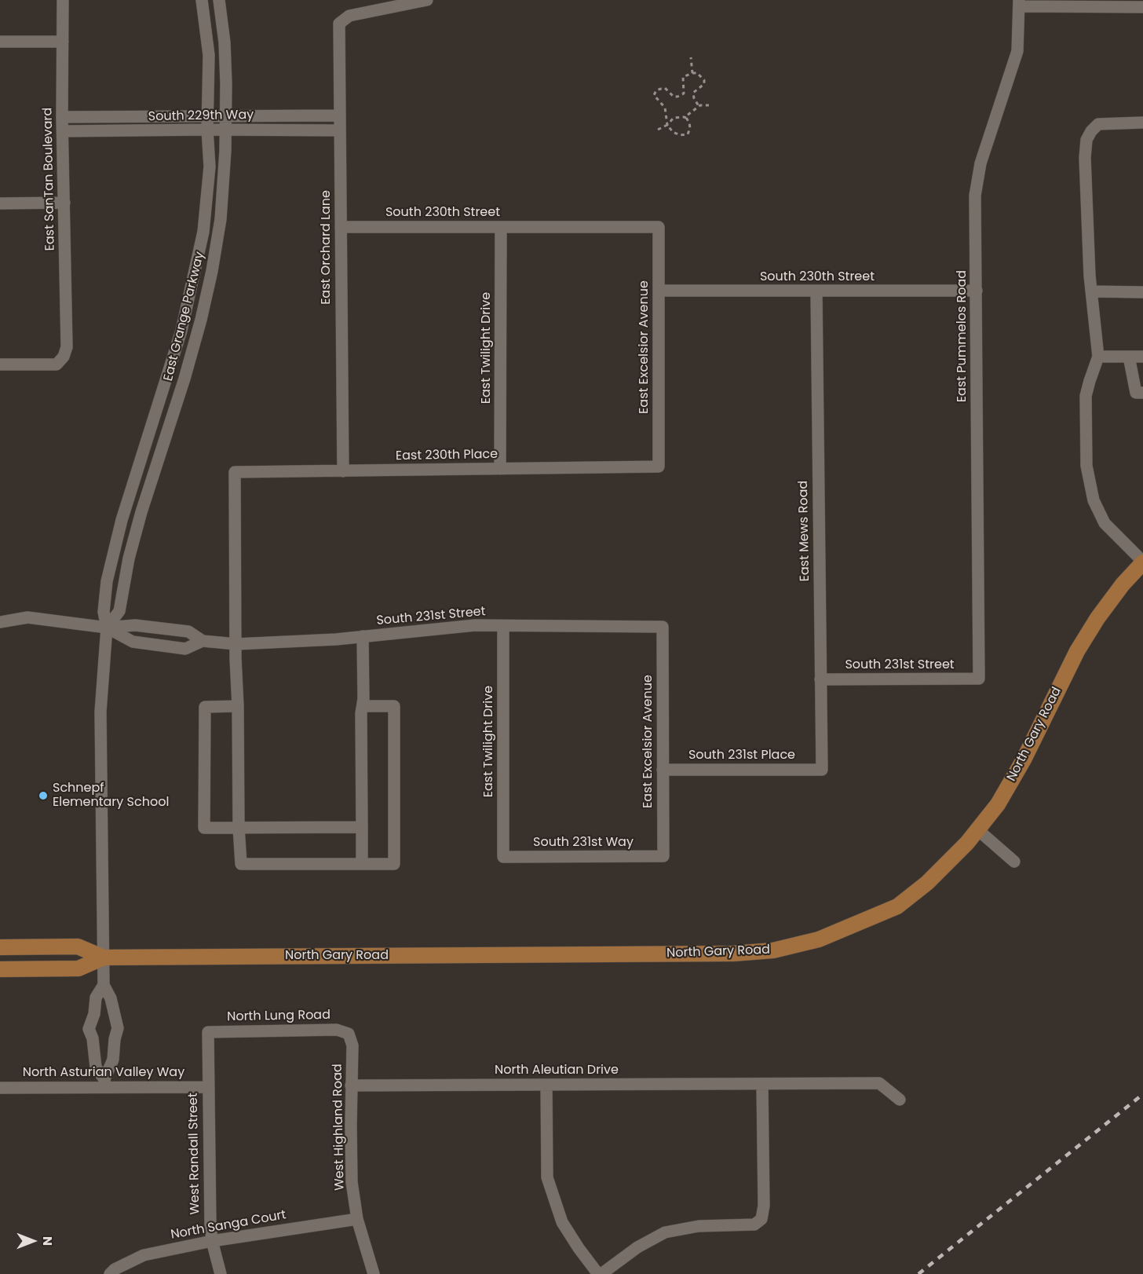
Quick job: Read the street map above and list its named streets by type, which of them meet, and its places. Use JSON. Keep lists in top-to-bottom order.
{
  "streets": {
    "main road": ["North Gary Road"],
    "street": [
      "South 229th Way",
      "East SanTan Boulevard",
      "South 230th Street",
      "East Orchard Lane",
      "East Grange Parkway",
      "East Pummelos Road",
      "East Excelsior Avenue",
      "East Twilight Drive",
      "East 230th Place",
      "East Mews Road",
      "South 231st Street",
      "South 231st Place",
      "South 231st Way",
      "North Lung Road",
      "North Aleutian Drive",
      "North Asturian Valley Way",
      "West Highland Road",
      "West Randall Street",
      "North Sanga Court"
    ]
  },
  "crossings": [
    ["South 229th Way", "East SanTan Boulevard"],
    ["South 229th Way", "East Orchard Lane"],
    ["South 229th Way", "East Grange Parkway"],
    ["South 230th Street", "East Orchard Lane"],
    ["South 230th Street", "East Pummelos Road"],
    ["South 230th Street", "East Excelsior Avenue"],
    ["South 230th Street", "East Twilight Drive"],
    ["South 230th Street", "East Mews Road"],
    ["East Orchard Lane", "East 230th Place"],
    ["East Grange Parkway", "South 231st Street"],
    ["East Grange Parkway", "North Gary Road"],
    ["East Pummelos Road", "South 231st Street"],
    ["East Excelsior Avenue", "East 230th Place"],
    ["East Excelsior Avenue", "South 231st Street"],
    ["East Excelsior Avenue", "South 231st Place"],
    ["East Excelsior Avenue", "South 231st Way"],
    ["East Twilight Drive", "East 230th Place"],
    ["East Twilight Drive", "South 231st Street"],
    ["East Twilight Drive", "South 231st Way"],
    ["East 230th Place", "South 231st Street"],
    ["East Mews Road", "South 231st Street"],
    ["East Mews Road", "South 231st Place"],
    ["North Lung Road", "West Highland Road"],
    ["North Lung Road", "West Randall Street"],
    ["North Aleutian Drive", "West Highland Road"],
    ["North Asturian Valley Way", "West Randall Street"],
    ["West Highland Road", "North Sanga Court"],
    ["West Randall Street", "North Sanga Court"]
  ],
  "places": ["Schnepf Elementary School"],
  "north": "right"
}
